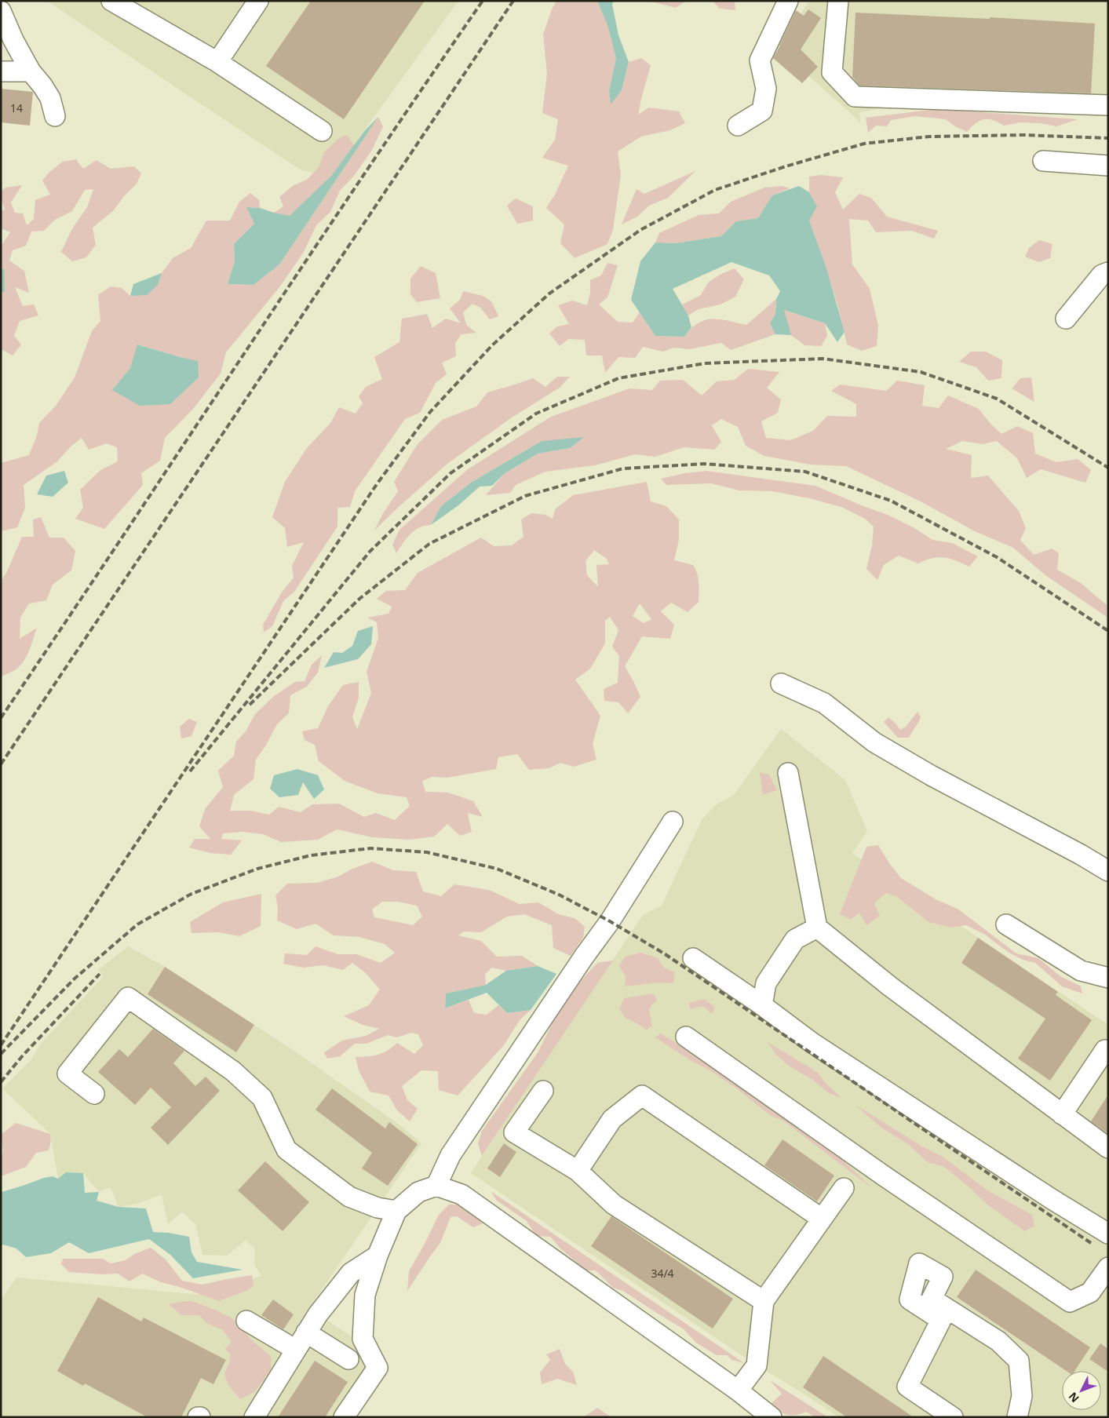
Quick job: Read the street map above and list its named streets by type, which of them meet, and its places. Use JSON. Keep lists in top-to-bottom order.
{
  "house_numbers": ["14", "34/4"],
  "north": "bottom left"
}
